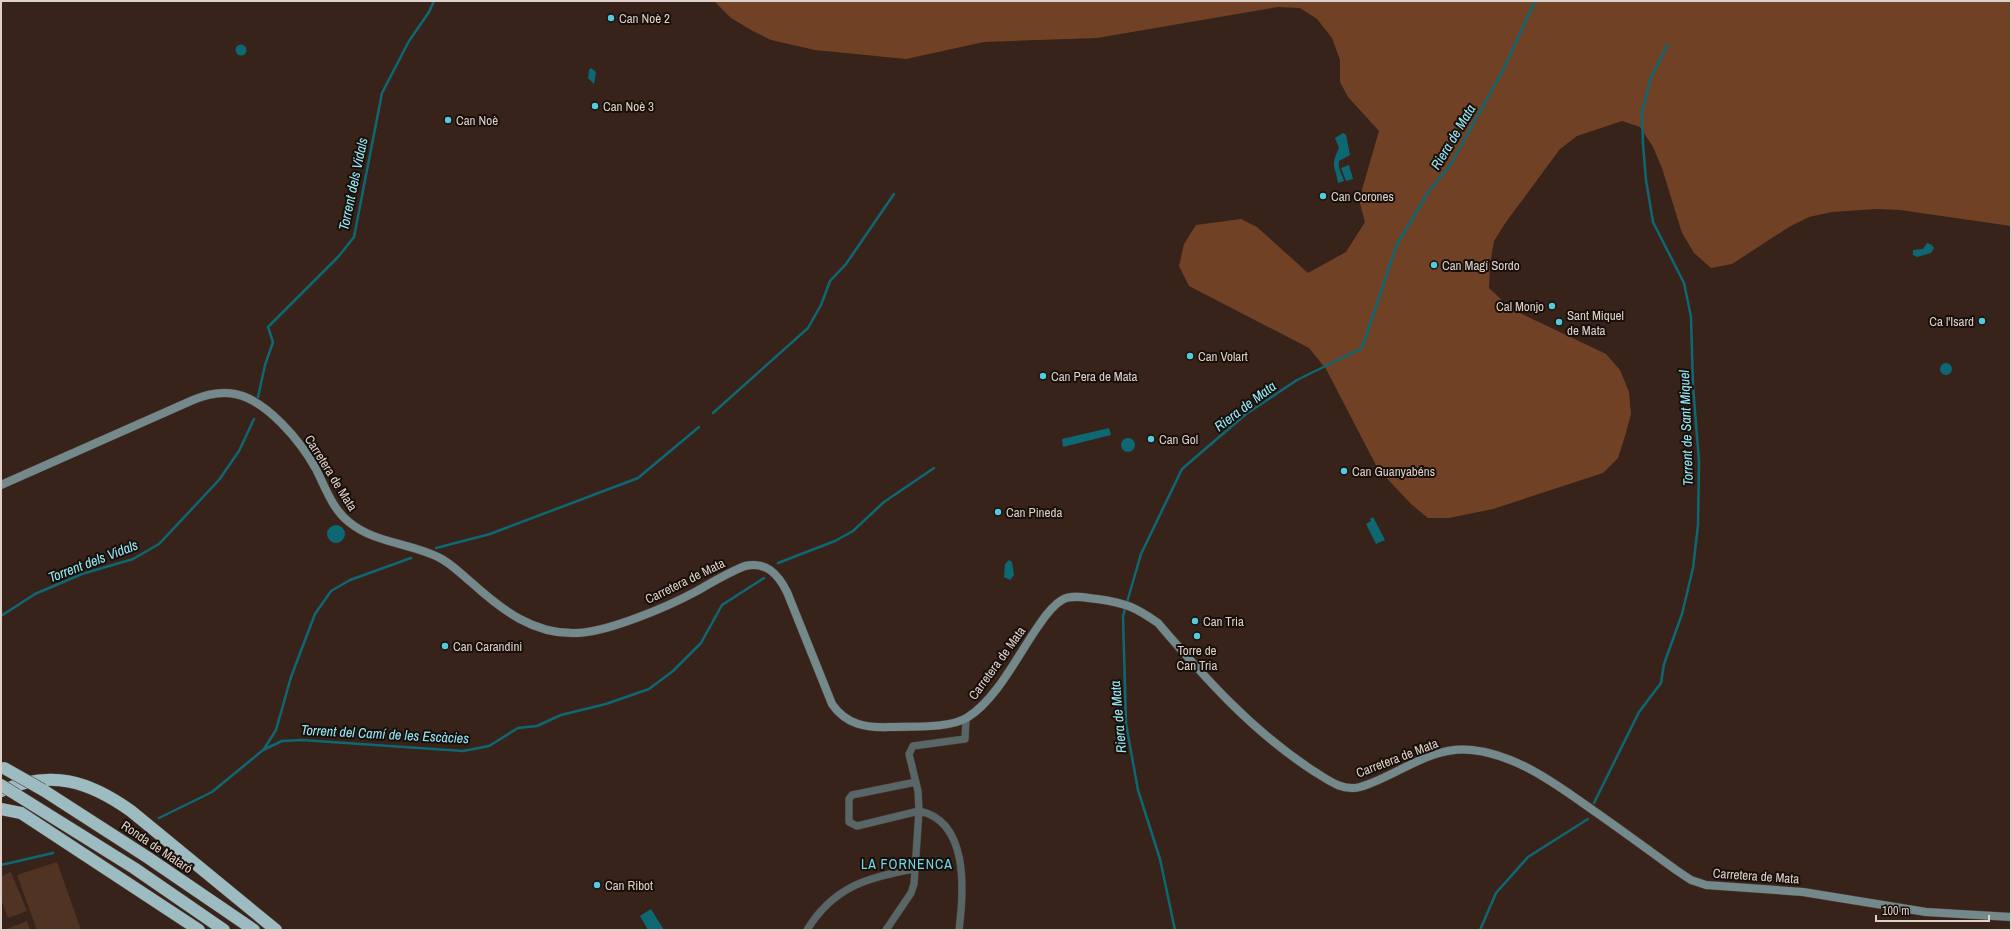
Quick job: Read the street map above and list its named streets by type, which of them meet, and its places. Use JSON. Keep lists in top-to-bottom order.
{
  "streets": {
    "highway": ["Ronda de Mataró"],
    "street": ["Carretera de Mata"]
  },
  "districts": ["LA FORNENCA"],
  "water": [
    "Riera de Mata",
    "Torrent dels Vidals",
    "Torrent de Sant Miquel",
    "Torrent del Camí de les Escàcies"
  ],
  "places": [
    "Can Noè 2",
    "Can Noè 3",
    "Can Noè",
    "Can Corones",
    "Can Magí Sordo",
    "Cal Monjo",
    "Ca l'Isard",
    "Sant Miquel de Mata",
    "Can Volart",
    "Can Pera de Mata",
    "Can Gol",
    "Can Guanyabéns",
    "Can Pineda",
    "Can Tria",
    "Torre de Can Tria",
    "Can Carandini",
    "Can Ribot"
  ],
  "scale_bar": "100 m"
}
